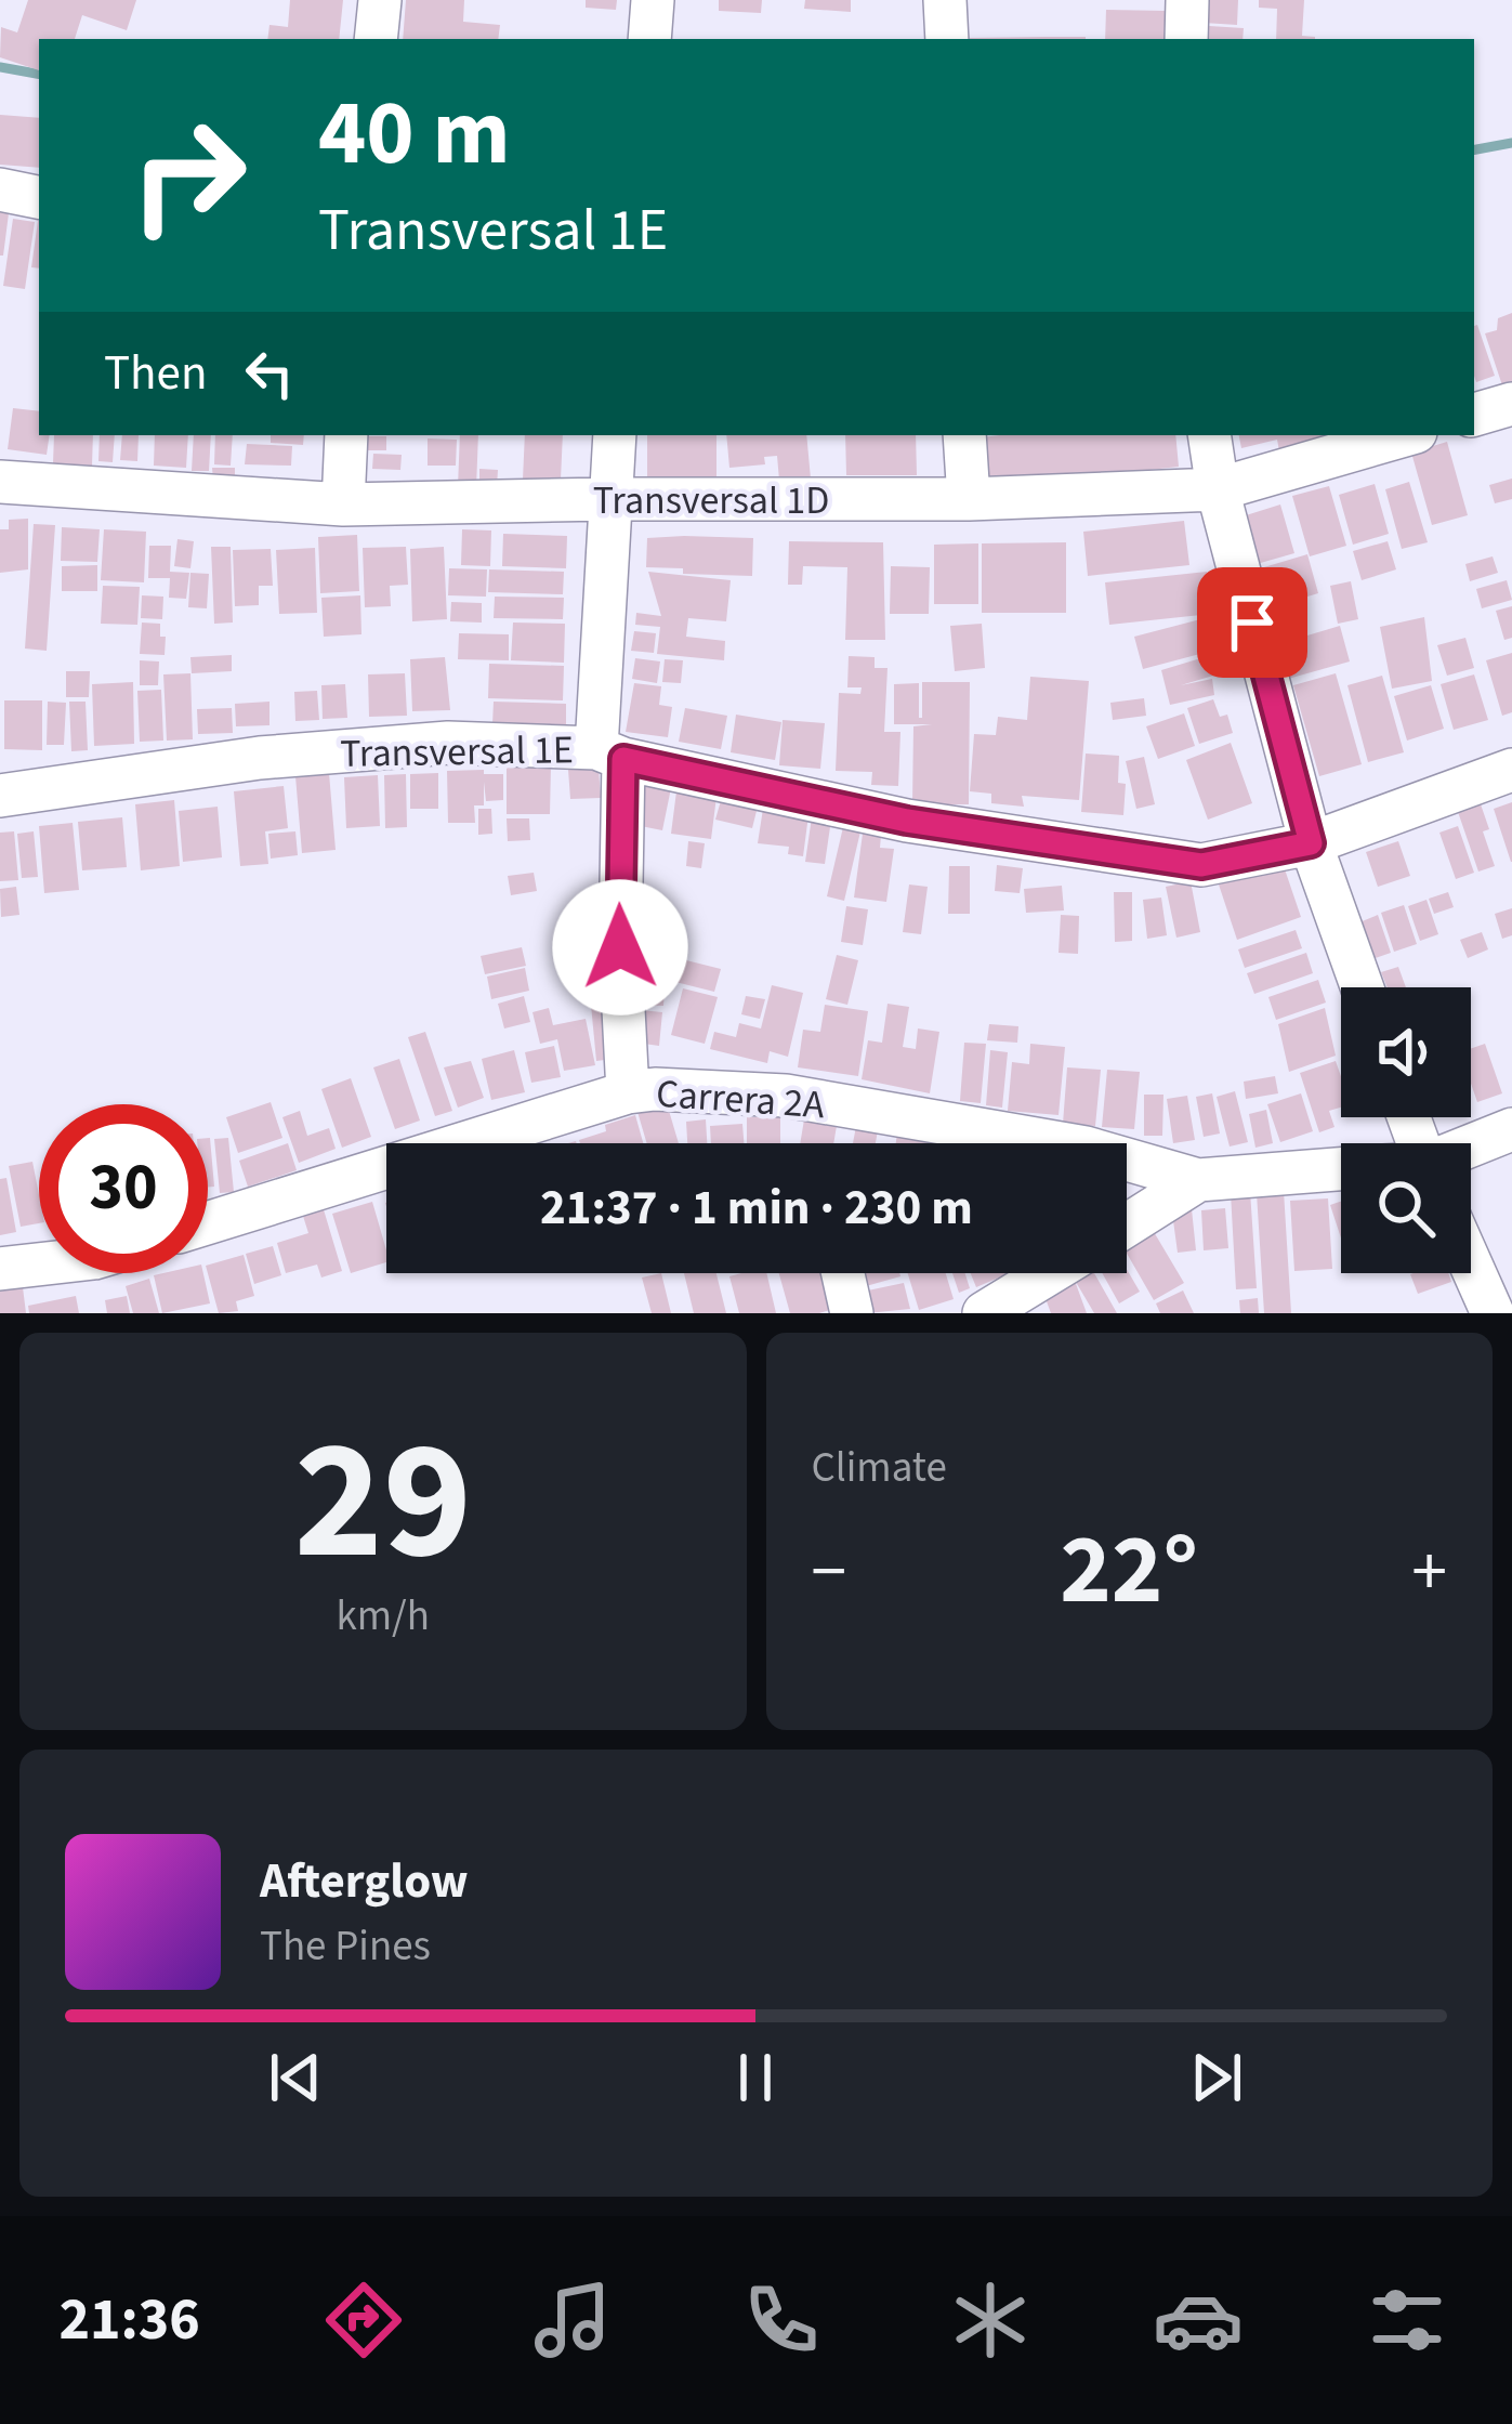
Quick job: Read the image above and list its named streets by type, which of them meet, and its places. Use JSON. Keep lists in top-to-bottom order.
{
  "streets": {
    "street": ["Transversal 1D", "Transversal 1E", "Carrera 2A"]
  },
  "page": {
    "turn": ["40 m", "Transversal 1E"],
    "then": "Then",
    "limit": "30",
    "trip": "21:37 · 1 min · 230 m",
    "tile": [
      ["29", "km/h"],
      "Climate"
    ],
    "heat": ["−", "22°", "+"],
    "song": ["Afterglow", "The Pines"],
    "tabs": "21:36"
  }
}
